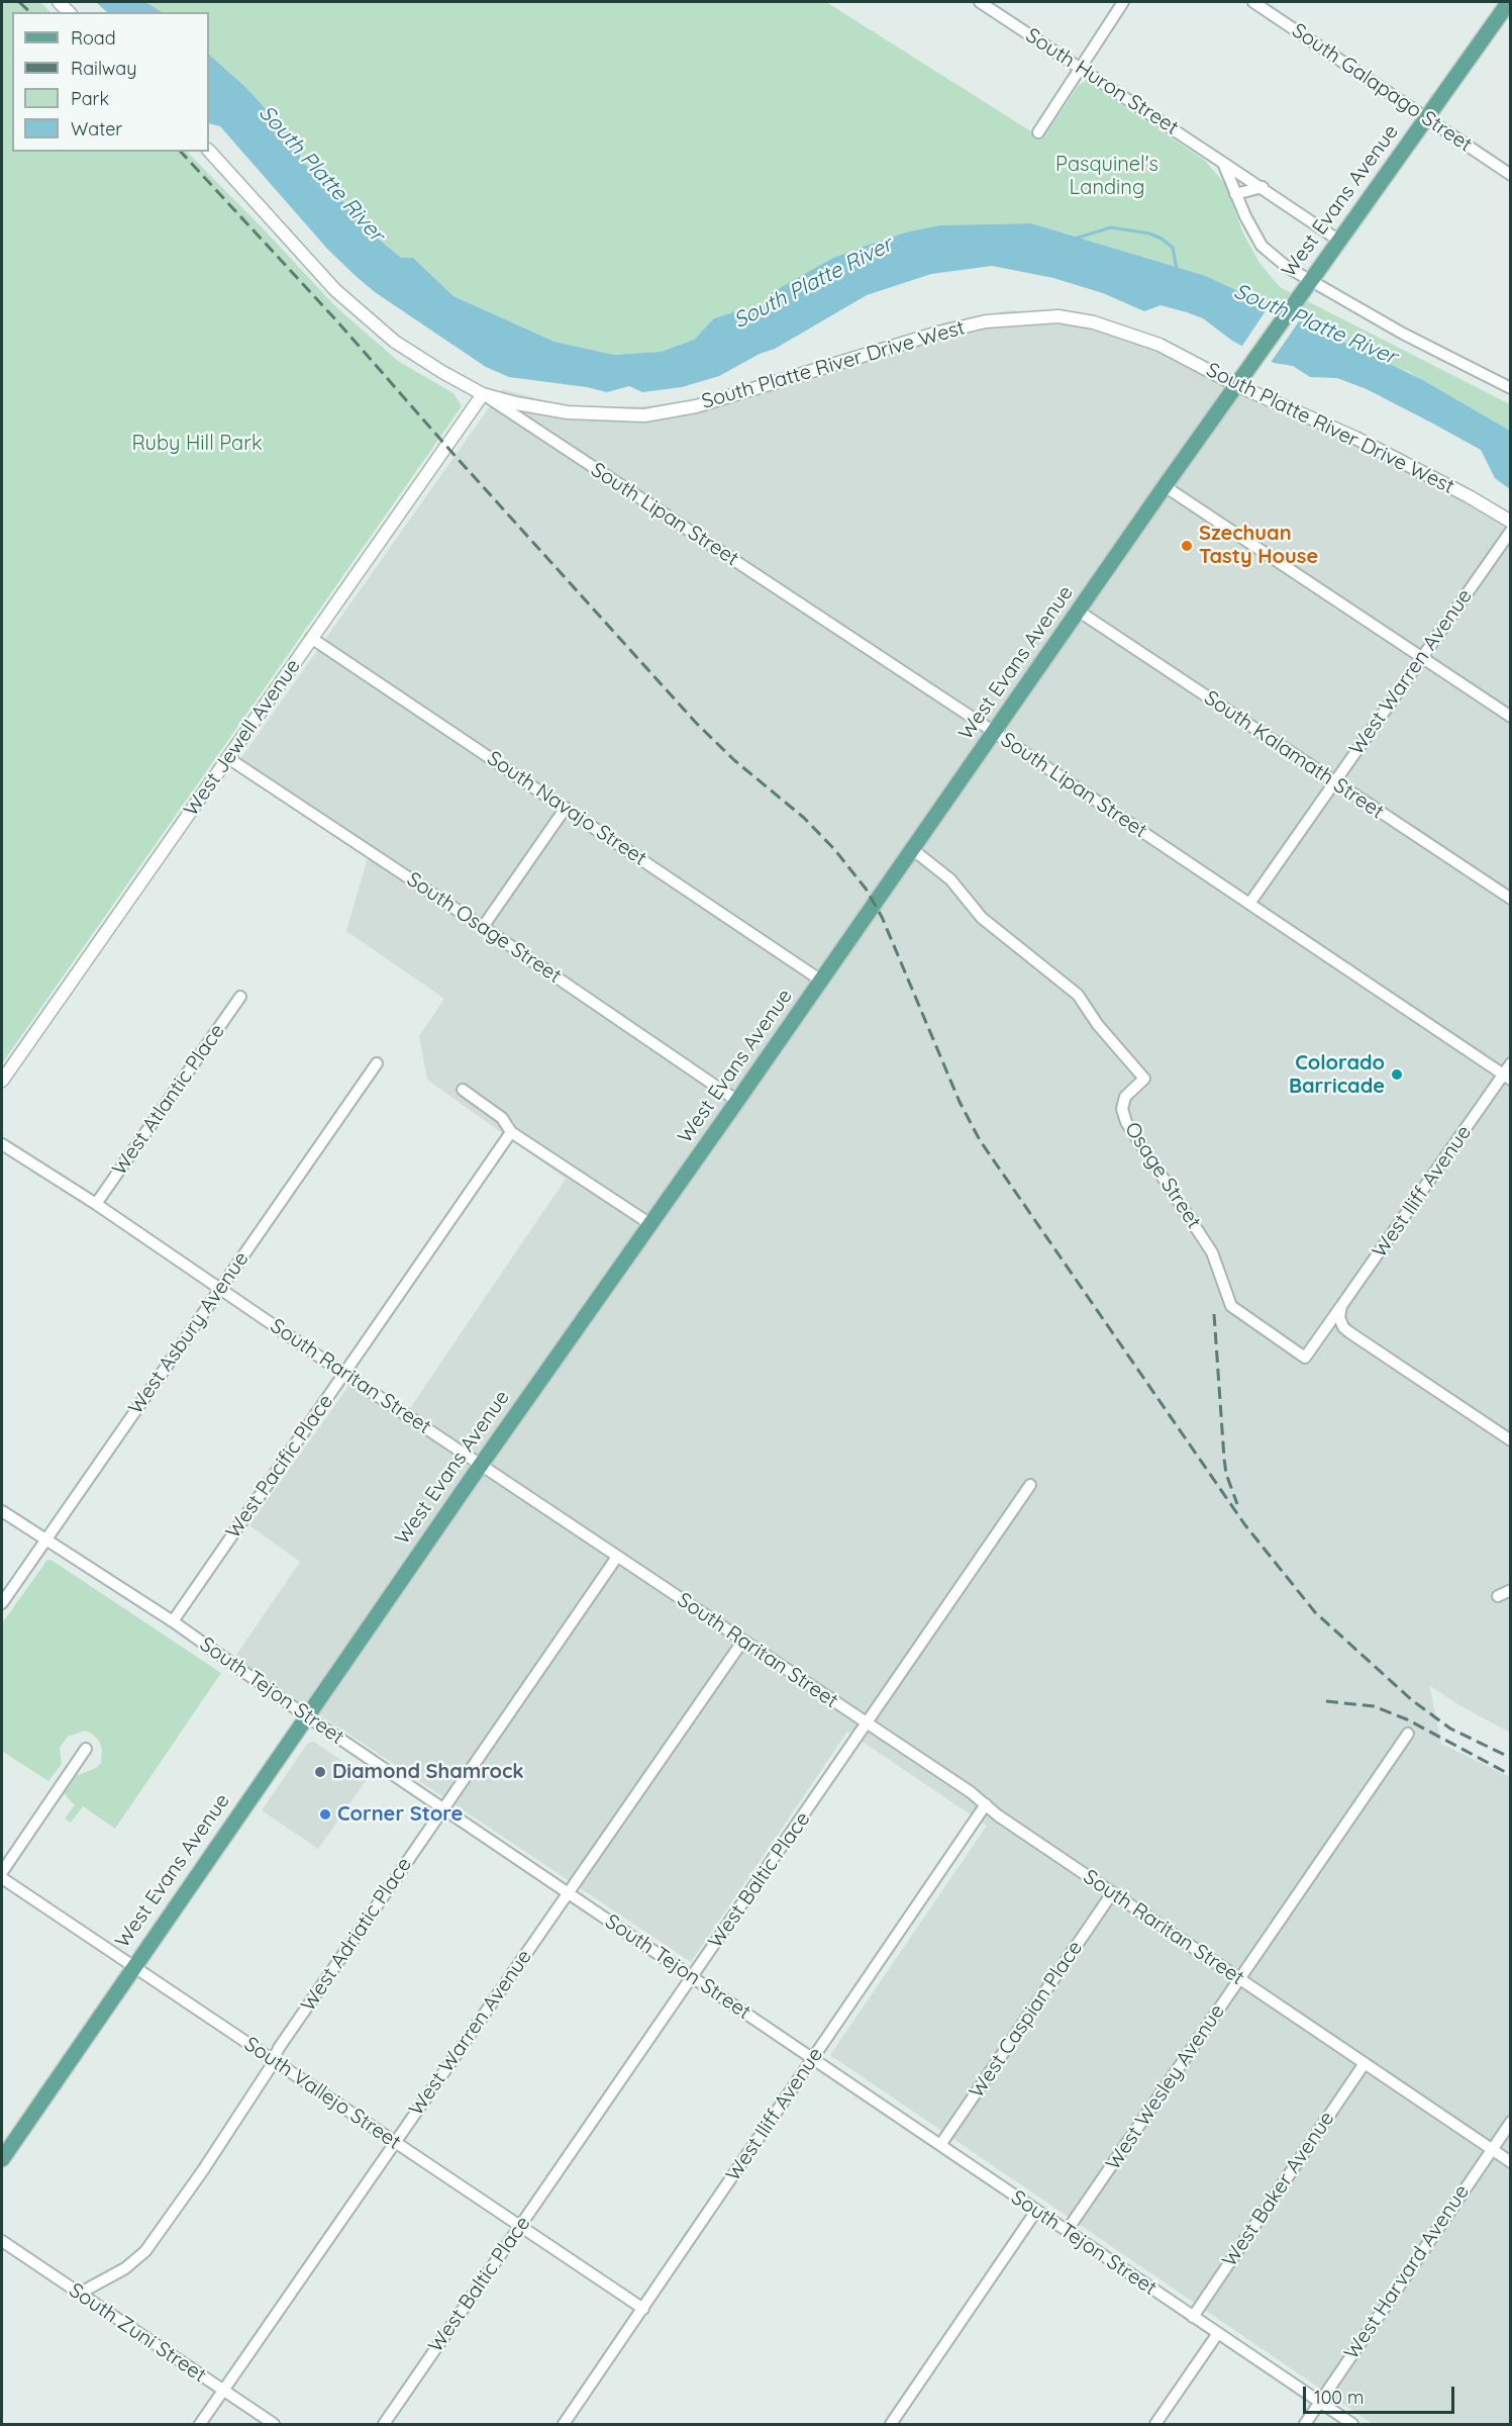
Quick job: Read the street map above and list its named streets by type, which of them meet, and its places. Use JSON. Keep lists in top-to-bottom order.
{
  "streets": {
    "main road": ["West Evans Avenue"],
    "street": [
      "South Huron Street",
      "South Galapago Street",
      "South Platte River Drive West",
      "South Lipan Street",
      "West Warren Avenue",
      "West Jewell Avenue",
      "South Kalamath Street",
      "South Navajo Street",
      "South Osage Street",
      "West Atlantic Place",
      "Osage Street",
      "West Iliff Avenue",
      "West Asbury Avenue",
      "South Raritan Street",
      "West Pacific Place",
      "South Tejon Street",
      "West Baltic Place",
      "West Adriatic Place",
      "West Caspian Place",
      "West Wesley Avenue",
      "South Vallejo Street",
      "West Baker Avenue",
      "West Harvard Avenue",
      "South Zuni Street"
    ]
  },
  "crossings": [
    ["South Huron Street", "West Evans Avenue"],
    ["South Galapago Street", "West Evans Avenue"],
    ["West Evans Avenue", "South Platte River Drive West"],
    ["West Evans Avenue", "South Lipan Street"],
    ["West Evans Avenue", "South Kalamath Street"],
    ["West Evans Avenue", "South Navajo Street"],
    ["West Evans Avenue", "South Osage Street"],
    ["West Evans Avenue", "Osage Street"],
    ["West Evans Avenue", "South Raritan Street"],
    ["West Evans Avenue", "South Tejon Street"],
    ["West Evans Avenue", "South Vallejo Street"],
    ["South Platte River Drive West", "South Lipan Street"],
    ["South Platte River Drive West", "West Jewell Avenue"],
    ["South Lipan Street", "West Warren Avenue"],
    ["South Lipan Street", "West Jewell Avenue"],
    ["South Lipan Street", "West Iliff Avenue"],
    ["West Warren Avenue", "South Kalamath Street"],
    ["West Warren Avenue", "South Raritan Street"],
    ["West Warren Avenue", "South Tejon Street"],
    ["West Warren Avenue", "South Vallejo Street"],
    ["West Warren Avenue", "South Zuni Street"],
    ["West Jewell Avenue", "South Navajo Street"],
    ["West Jewell Avenue", "South Osage Street"],
    ["West Atlantic Place", "South Raritan Street"],
    ["Osage Street", "West Iliff Avenue"],
    ["West Iliff Avenue", "South Raritan Street"],
    ["West Iliff Avenue", "South Tejon Street"],
    ["West Iliff Avenue", "South Vallejo Street"],
    ["West Asbury Avenue", "South Raritan Street"],
    ["West Asbury Avenue", "South Tejon Street"],
    ["South Raritan Street", "West Pacific Place"],
    ["South Raritan Street", "West Baltic Place"],
    ["South Raritan Street", "West Adriatic Place"],
    ["South Raritan Street", "West Caspian Place"],
    ["South Raritan Street", "West Wesley Avenue"],
    ["South Raritan Street", "West Baker Avenue"],
    ["South Raritan Street", "West Harvard Avenue"],
    ["West Pacific Place", "South Tejon Street"],
    ["South Tejon Street", "West Baltic Place"],
    ["South Tejon Street", "West Adriatic Place"],
    ["South Tejon Street", "West Caspian Place"],
    ["South Tejon Street", "West Wesley Avenue"],
    ["South Tejon Street", "West Baker Avenue"],
    ["South Tejon Street", "West Harvard Avenue"],
    ["West Baltic Place", "South Vallejo Street"],
    ["West Adriatic Place", "South Vallejo Street"],
    ["West Adriatic Place", "South Zuni Street"]
  ],
  "water": ["South Platte River"],
  "parks": ["Pasquinel's Landing", "Ruby Hill Park"],
  "places": [
    "Szechuan Tasty House",
    "Colorado Barricade",
    "Diamond Shamrock",
    "Corner Store"
  ],
  "legend": [
    "Road",
    "Railway",
    "Park",
    "Water"
  ],
  "scale_bar": "100 m"
}
